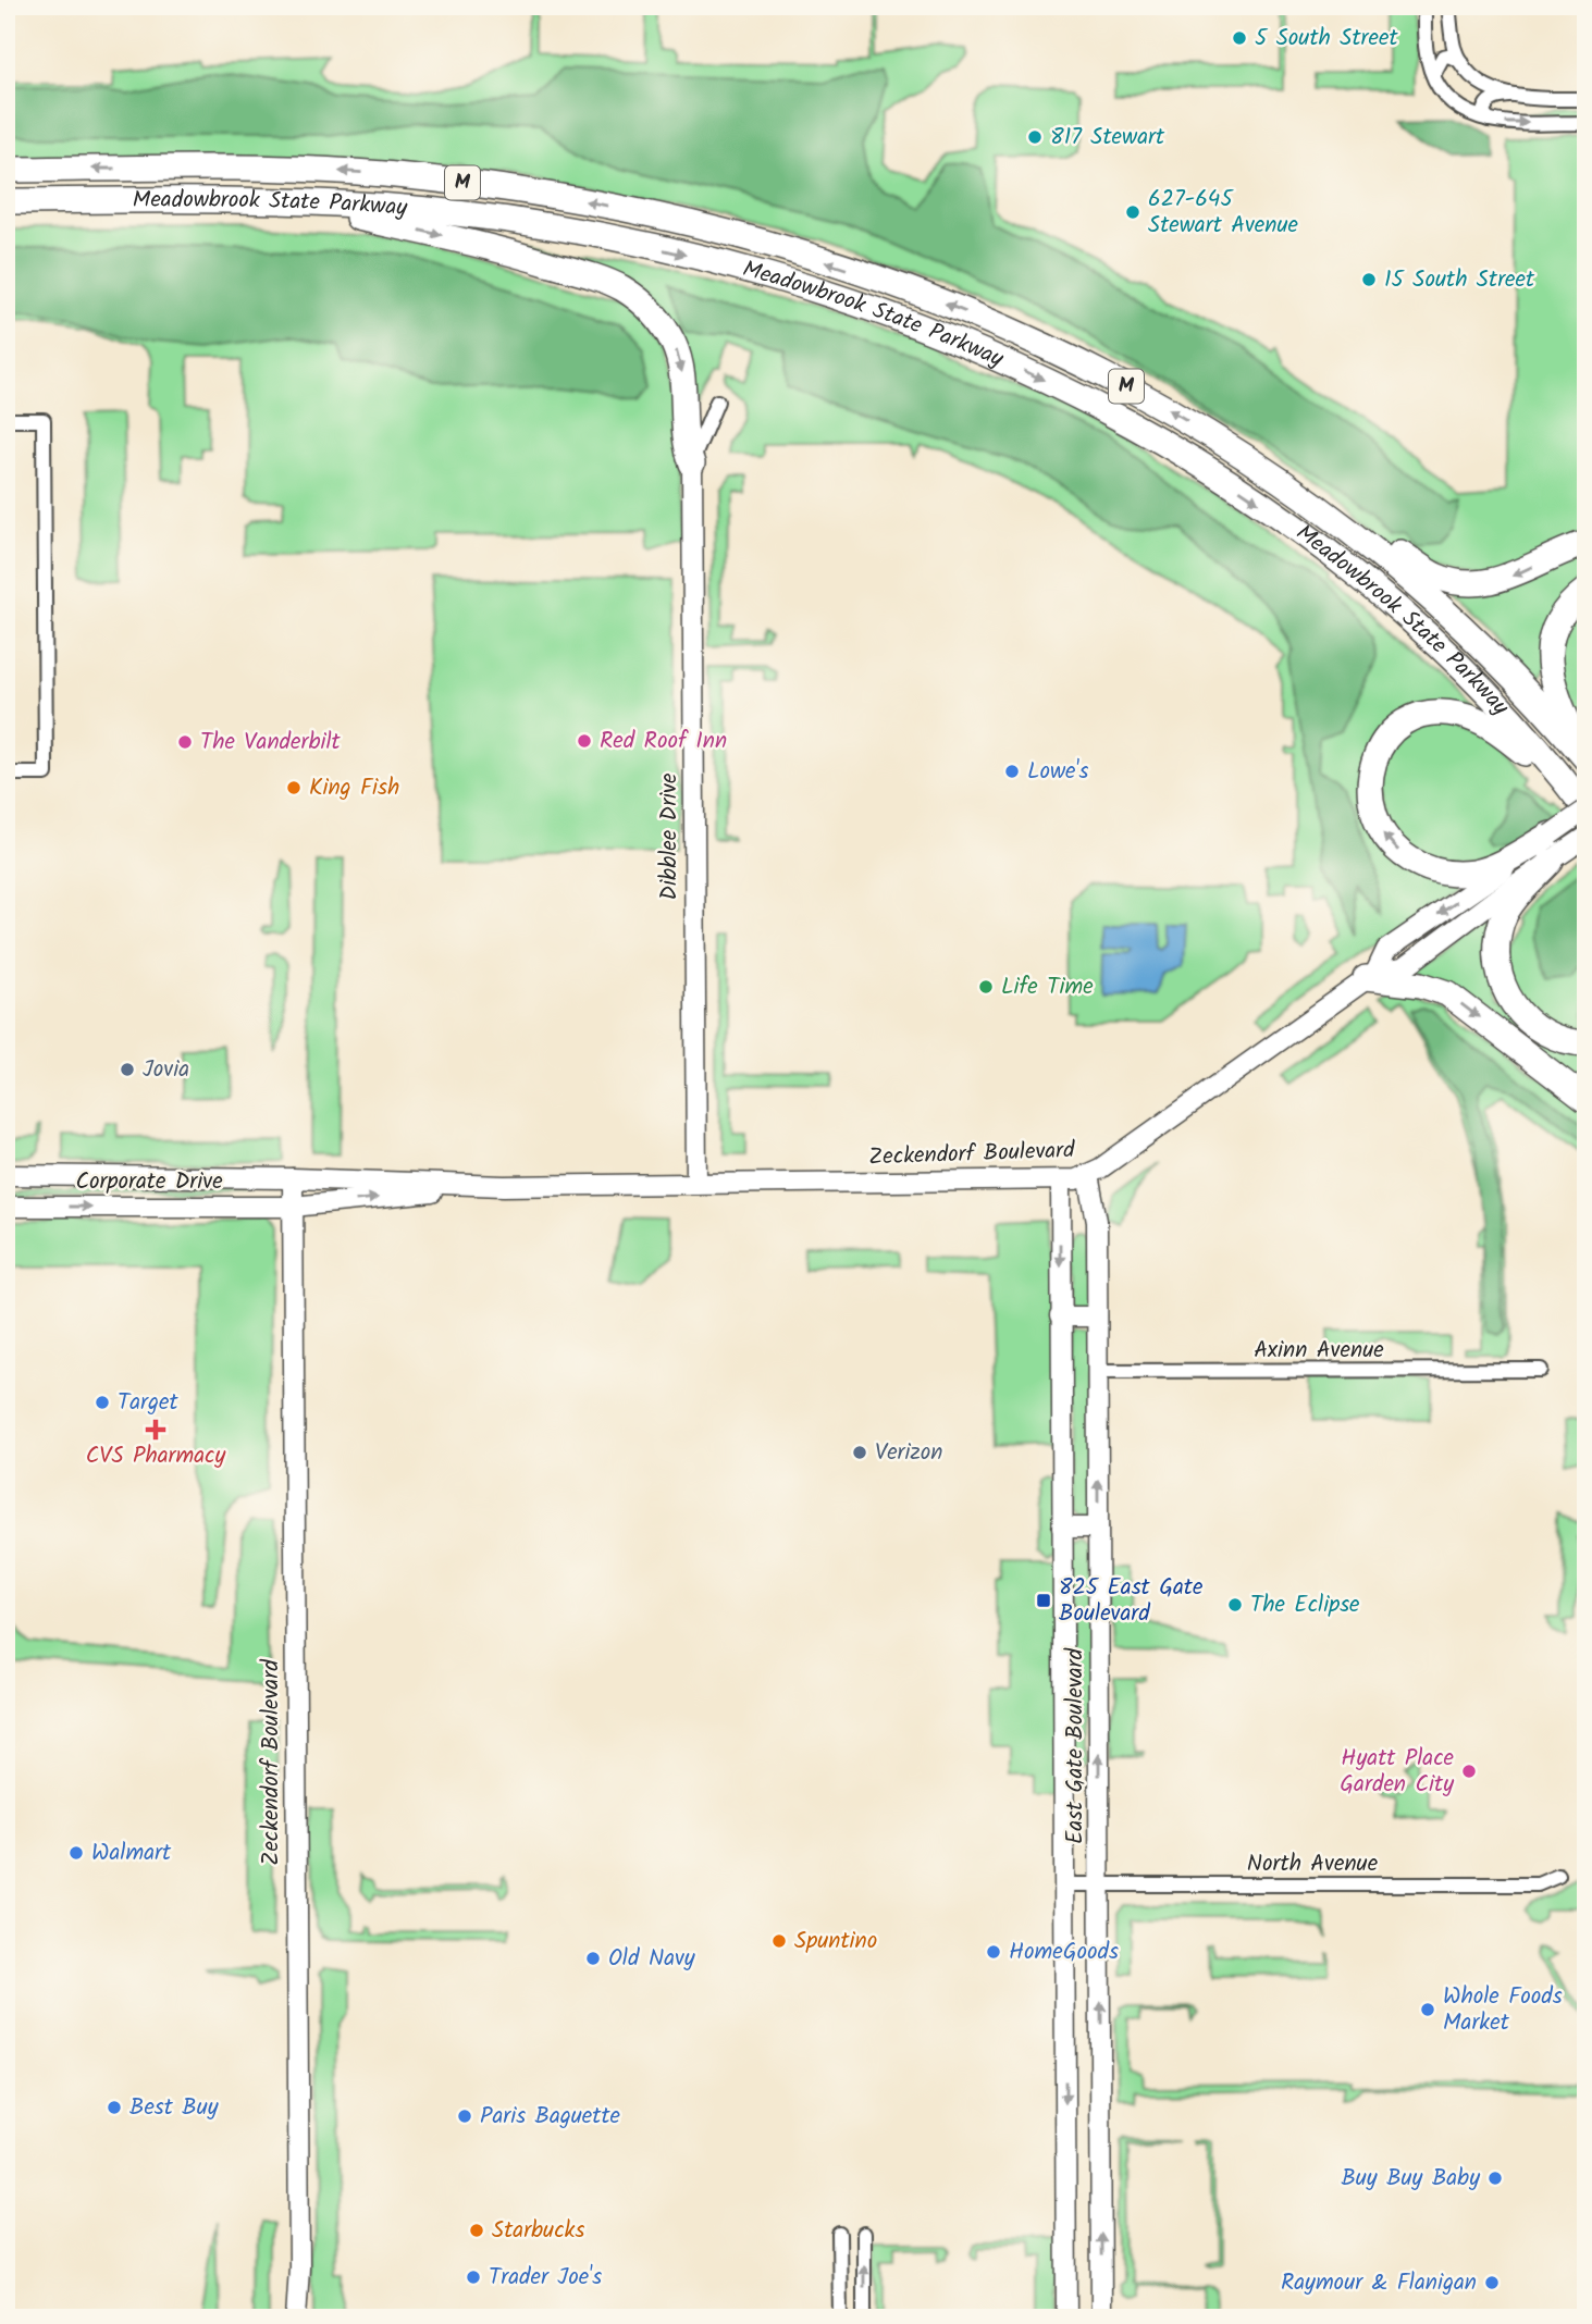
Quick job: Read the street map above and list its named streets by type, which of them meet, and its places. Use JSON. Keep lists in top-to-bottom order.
{
  "streets": {
    "highway": ["M", "Meadowbrook State Parkway"],
    "street": [
      "Dibblee Drive",
      "Zeckendorf Boulevard",
      "Corporate Drive",
      "Axinn Avenue",
      "East Gate Boulevard",
      "North Avenue"
    ]
  },
  "crossings": [
    ["Meadowbrook State Parkway", "Zeckendorf Boulevard"],
    ["Dibblee Drive", "Zeckendorf Boulevard"],
    ["Zeckendorf Boulevard", "Corporate Drive"],
    ["Zeckendorf Boulevard", "East Gate Boulevard"],
    ["Axinn Avenue", "East Gate Boulevard"],
    ["East Gate Boulevard", "North Avenue"]
  ],
  "places": {
    "other": [
      "5 South Street",
      "817 Stewart",
      "627-645 Stewart Avenue",
      "15 South Street",
      "Red Roof Inn",
      "The Vanderbilt",
      "Lowe's",
      "King Fish",
      "Life Time",
      "Jovia",
      "Target",
      "Verizon",
      "The Eclipse",
      "Hyatt Place Garden City",
      "Walmart",
      "Spuntino",
      "HomeGoods",
      "Old Navy",
      "Whole Foods Market",
      "Best Buy",
      "Paris Baguette",
      "Buy Buy Baby",
      "Starbucks",
      "Trader Joe's",
      "Raymour & Flanigan"
    ],
    "health": ["CVS Pharmacy"],
    "transit": ["825 East Gate Boulevard"]
  }
}
